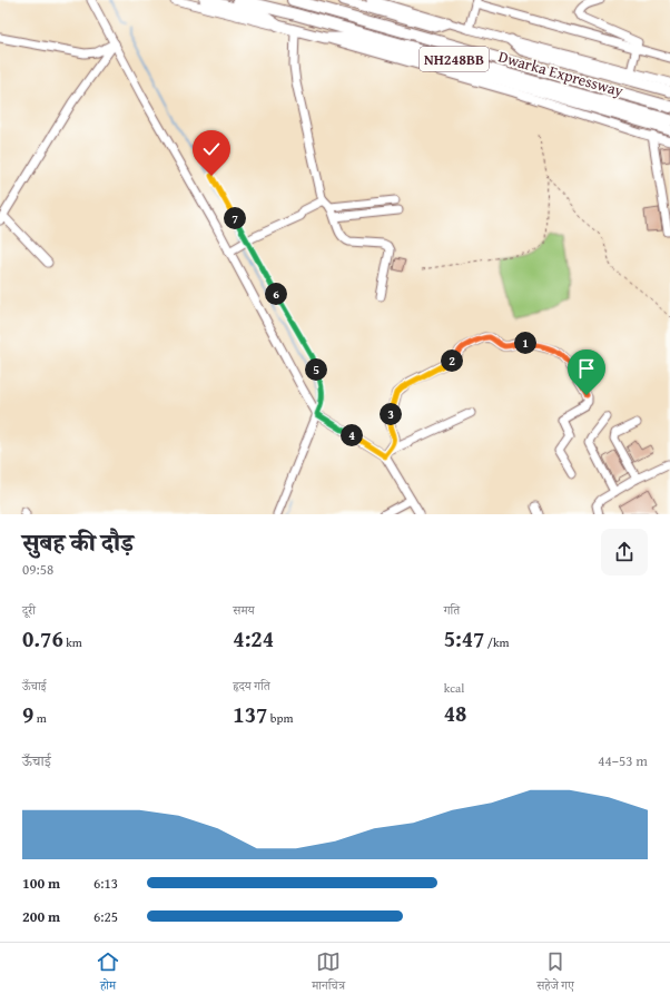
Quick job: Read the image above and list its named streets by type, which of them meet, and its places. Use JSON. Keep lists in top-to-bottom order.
{
  "streets": {
    "highway": ["NH248BB", "Dwarka Expressway"]
  },
  "page": {
    "pins": [
      "7",
      "6",
      "1",
      "2",
      "5",
      "3",
      "4"
    ],
    "heading": ["सुबह की दौड़", "09:58"],
    "stats": [
      ["दूरी", "0.76 km"],
      ["समय", "4:24"],
      ["गति", "5:47 /km"],
      ["ऊँचाई", "9 m"],
      ["हृदय गति", "137 bpm"],
      ["kcal", "48"]
    ],
    "chart": ["ऊँचाई", "44–53 m"],
    "list": [
      {
        "name": "100 m",
        "note": "6:13"
      },
      {
        "name": "200 m",
        "note": "6:25"
      }
    ],
    "tabs": ["होम", "मानचित्र", "सहेजे गए"]
  }
}
